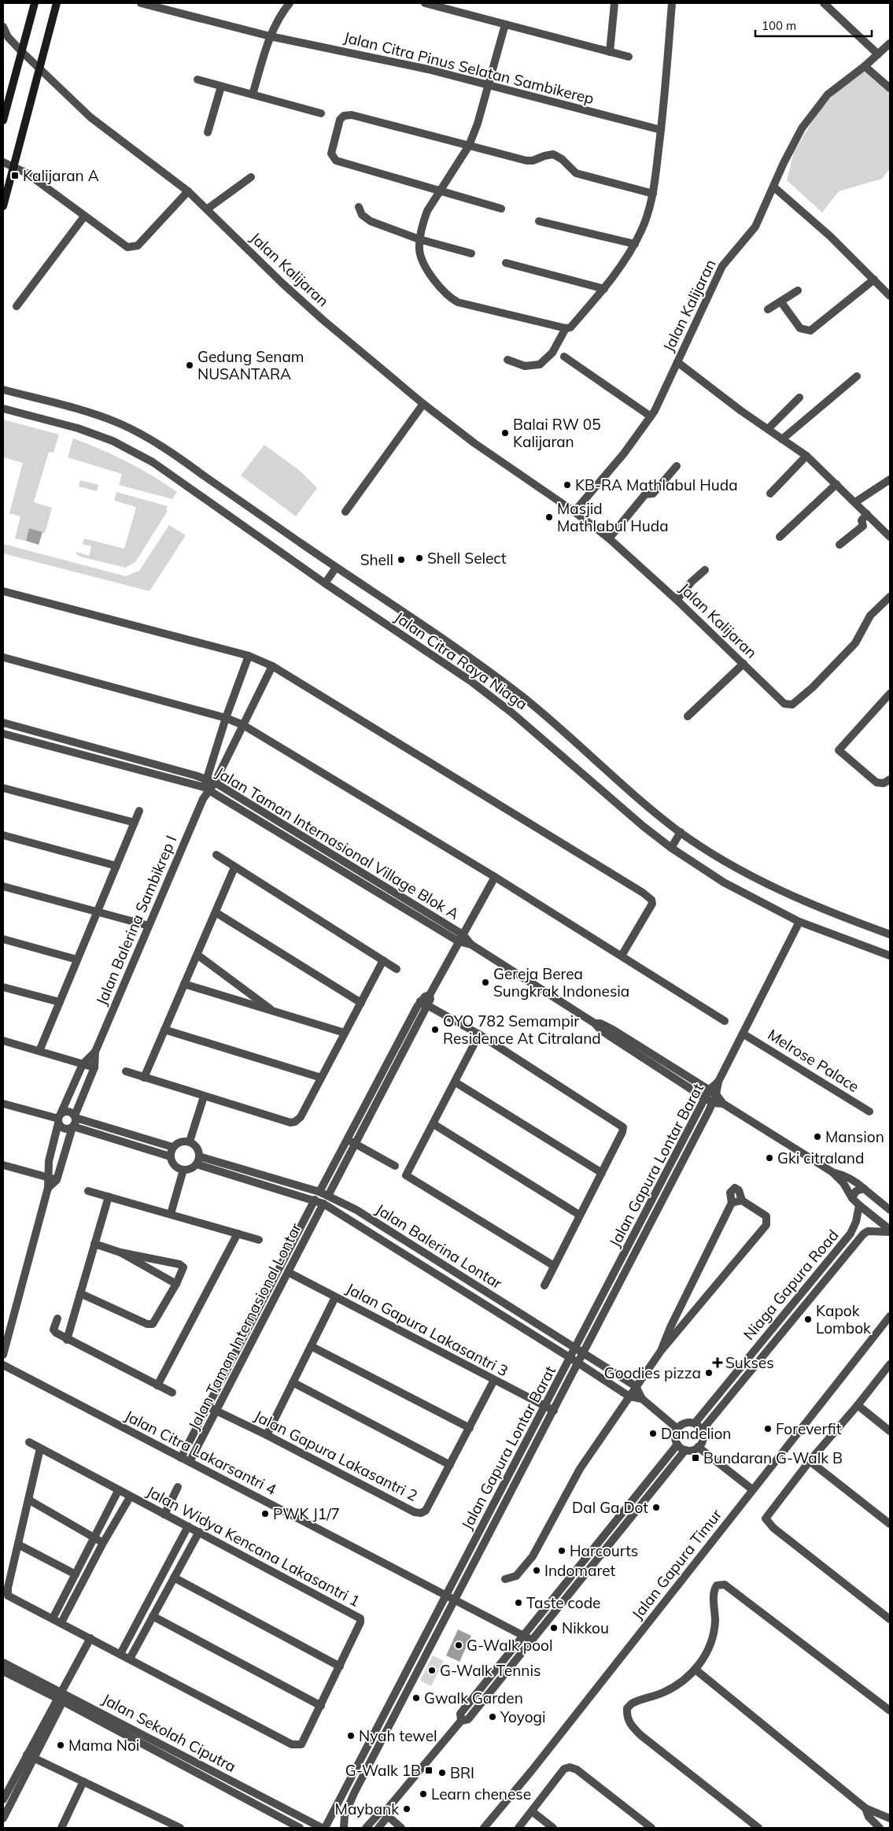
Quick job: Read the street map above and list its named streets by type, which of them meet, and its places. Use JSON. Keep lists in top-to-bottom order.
{
  "streets": {
    "street": [
      "Jalan Citra Pinus Selatan Sambikerep",
      "Jalan Kalijaran",
      "Jalan Citra Raya Niaga",
      "Jalan Taman Internasional Village Blok A",
      "Jalan Balerina Sambikrep I",
      "Melrose Palace",
      "Jalan Gapura Lontar Barat",
      "Jalan Balerina Lontar",
      "Niaga Gapura Road",
      "Jalan Taman Internasional Lontar",
      "Jalan Gapura Lakasantri 3",
      "Jalan Citra Lakarsantri 4",
      "Jalan Gapura Lakasantri 2",
      "Jalan Widya Kencana Lakasantri 1",
      "Jalan Gapura Timur",
      "Jalan Sekolah Ciputra"
    ]
  },
  "crossings": [
    ["Jalan Citra Raya Niaga", "Jalan Gapura Lontar Barat"],
    ["Jalan Taman Internasional Village Blok A", "Jalan Balerina Sambikrep I"],
    ["Jalan Taman Internasional Village Blok A", "Jalan Gapura Lontar Barat"],
    ["Melrose Palace", "Jalan Gapura Lontar Barat"],
    ["Jalan Gapura Lontar Barat", "Jalan Balerina Lontar"],
    ["Jalan Gapura Lontar Barat", "Jalan Gapura Lakasantri 3"],
    ["Jalan Gapura Lontar Barat", "Jalan Citra Lakarsantri 4"],
    ["Jalan Gapura Lontar Barat", "Jalan Sekolah Ciputra"],
    ["Jalan Balerina Lontar", "Niaga Gapura Road"],
    ["Jalan Balerina Lontar", "Jalan Taman Internasional Lontar"],
    ["Jalan Taman Internasional Lontar", "Jalan Gapura Lakasantri 3"],
    ["Jalan Taman Internasional Lontar", "Jalan Citra Lakarsantri 4"],
    ["Jalan Taman Internasional Lontar", "Jalan Gapura Lakasantri 2"],
    ["Jalan Gapura Lakasantri 3", "Jalan Gapura Lakasantri 2"]
  ],
  "places": {
    "transit": ["Kalijaran A", "Bundaran G-Walk B", "G-Walk 1B"],
    "other": [
      "Gedung Senam NUSANTARA",
      "Balai RW 05 Kalijaran",
      "KB-RA Mathlabul Huda",
      "Masjid Mathlabul Huda",
      "Shell Select",
      "Shell",
      "Gereja Berea Sungkrak Indonesia",
      "OYO 782 Semampir Residence At Citraland",
      "Mansion",
      "Gki citraland",
      "Kapok Lombok",
      "Goodies pizza",
      "Foreverfit",
      "Dandelion",
      "Dal Ga Dot",
      "PWK J1/7",
      "Harcourts",
      "Indomaret",
      "Taste code",
      "Nikkou",
      "G-Walk pool",
      "G-Walk Tennis",
      "Gwalk Garden",
      "Yoyogi",
      "Nyah tewel",
      "Mama Noi",
      "BRI",
      "Learn chenese",
      "Maybank"
    ],
    "health": ["Sukses"]
  },
  "scale_bar": "100 m"
}
